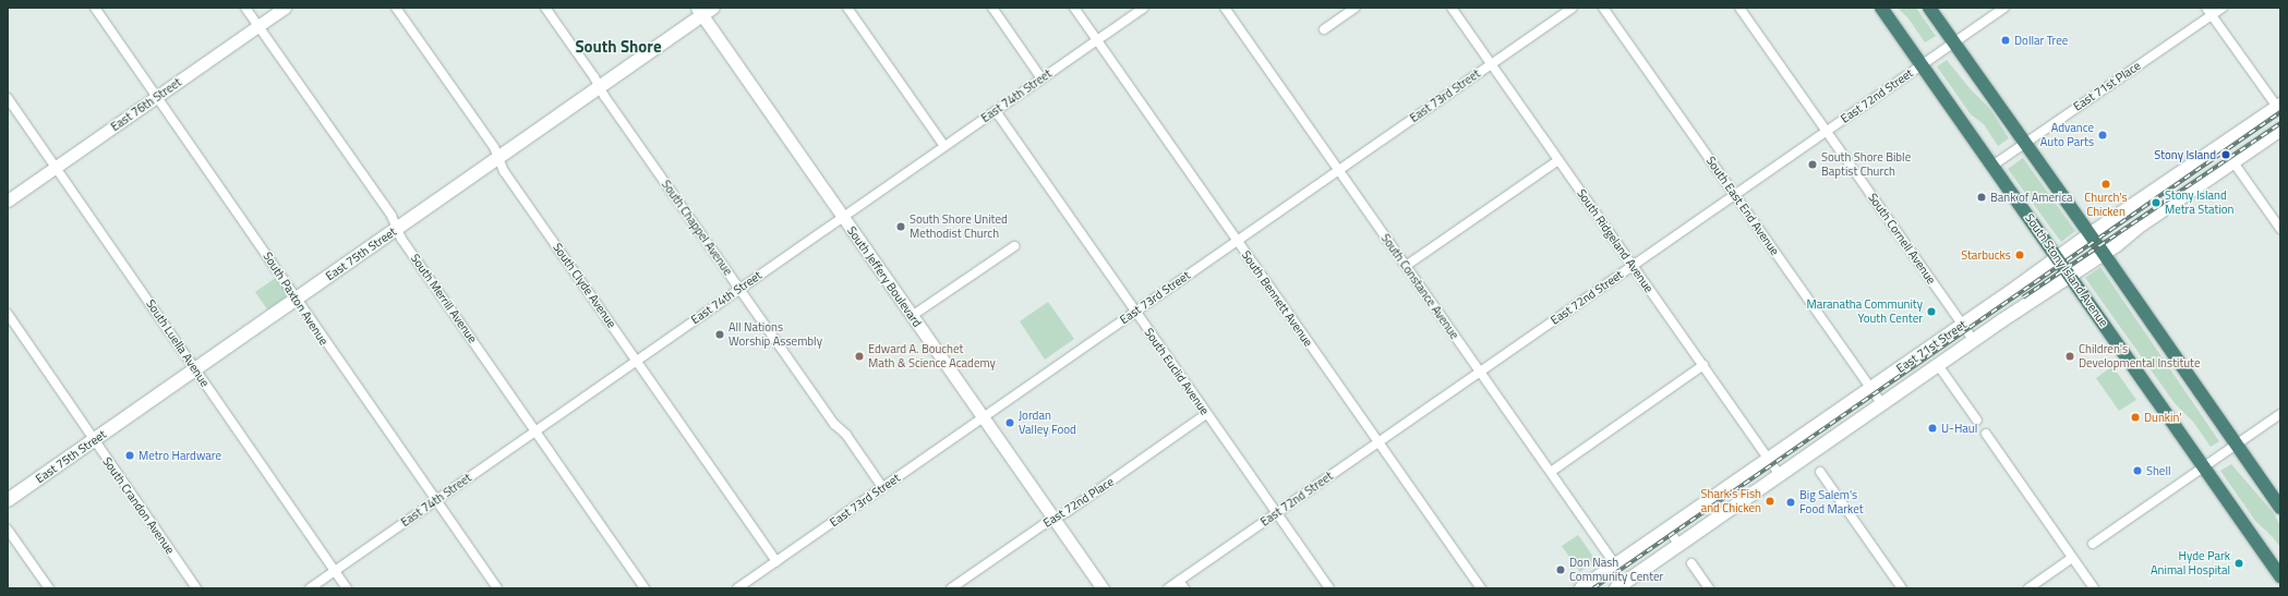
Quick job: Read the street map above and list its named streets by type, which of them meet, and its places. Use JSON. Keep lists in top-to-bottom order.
{
  "streets": {
    "highway": ["South Stony Island Avenue"],
    "main road": ["East 75th Street", "East 71st Street"],
    "street": [
      "East 71st Place",
      "East 74th Street",
      "East 73rd Street",
      "East 72nd Street",
      "East 76th Street",
      "South East End Avenue",
      "South Chappel Avenue",
      "South Cornell Avenue",
      "South Ridgeland Avenue",
      "South Jeffery Boulevard",
      "South Clyde Avenue",
      "South Constance Avenue",
      "South Paxton Avenue",
      "South Merrill Avenue",
      "South Bennett Avenue",
      "South Luella Avenue",
      "South Euclid Avenue",
      "East 72nd Place",
      "South Crandon Avenue"
    ]
  },
  "crossings": [
    ["East 71st Place", "South Stony Island Avenue"],
    ["East 74th Street", "South Chappel Avenue"],
    ["East 74th Street", "South Jeffery Boulevard"],
    ["East 74th Street", "South Clyde Avenue"],
    ["East 74th Street", "South Paxton Avenue"],
    ["East 74th Street", "South Merrill Avenue"],
    ["East 74th Street", "South Bennett Avenue"],
    ["East 74th Street", "South Luella Avenue"],
    ["East 74th Street", "South Euclid Avenue"],
    ["East 73rd Street", "South Chappel Avenue"],
    ["East 73rd Street", "South Ridgeland Avenue"],
    ["East 73rd Street", "South Jeffery Boulevard"],
    ["East 73rd Street", "South Clyde Avenue"],
    ["East 73rd Street", "South Constance Avenue"],
    ["East 73rd Street", "South Bennett Avenue"],
    ["East 73rd Street", "South Euclid Avenue"],
    ["East 72nd Street", "South East End Avenue"],
    ["East 72nd Street", "South Cornell Avenue"],
    ["East 72nd Street", "South Ridgeland Avenue"],
    ["East 72nd Street", "South Stony Island Avenue"],
    ["East 72nd Street", "South Constance Avenue"],
    ["East 72nd Street", "South Bennett Avenue"],
    ["East 72nd Street", "South Euclid Avenue"],
    ["East 76th Street", "South Paxton Avenue"],
    ["East 76th Street", "South Merrill Avenue"],
    ["East 76th Street", "South Luella Avenue"],
    ["South East End Avenue", "East 71st Street"],
    ["South Chappel Avenue", "East 75th Street"],
    ["South Cornell Avenue", "East 71st Street"],
    ["South Ridgeland Avenue", "East 71st Street"],
    ["East 75th Street", "South Jeffery Boulevard"],
    ["East 75th Street", "South Clyde Avenue"],
    ["East 75th Street", "South Paxton Avenue"],
    ["East 75th Street", "South Merrill Avenue"],
    ["East 75th Street", "South Luella Avenue"],
    ["East 75th Street", "South Crandon Avenue"],
    ["South Stony Island Avenue", "East 71st Street"],
    ["South Jeffery Boulevard", "East 72nd Place"],
    ["South Constance Avenue", "East 71st Street"],
    ["South Euclid Avenue", "East 72nd Place"]
  ],
  "districts": ["South Shore"],
  "places": [
    "Dollar Tree",
    "Advance Auto Parts",
    "Stony Island",
    "South Shore Bible Baptist Church",
    "Church's Chicken",
    "Bank of America",
    "Stony Island Metra Station",
    "South Shore United Methodist Church",
    "Starbucks",
    "Maranatha Community Youth Center",
    "All Nations Worship Assembly",
    "Edward A. Bouchet Math & Science Academy",
    "Children's Developmental Institute",
    "Dunkin'",
    "Jordan Valley Food",
    "U-Haul",
    "Metro Hardware",
    "Shell",
    "Shark's Fish and Chicken",
    "Big Salem's Food Market",
    "Hyde Park Animal Hospital",
    "Don Nash Community Center"
  ]
}
